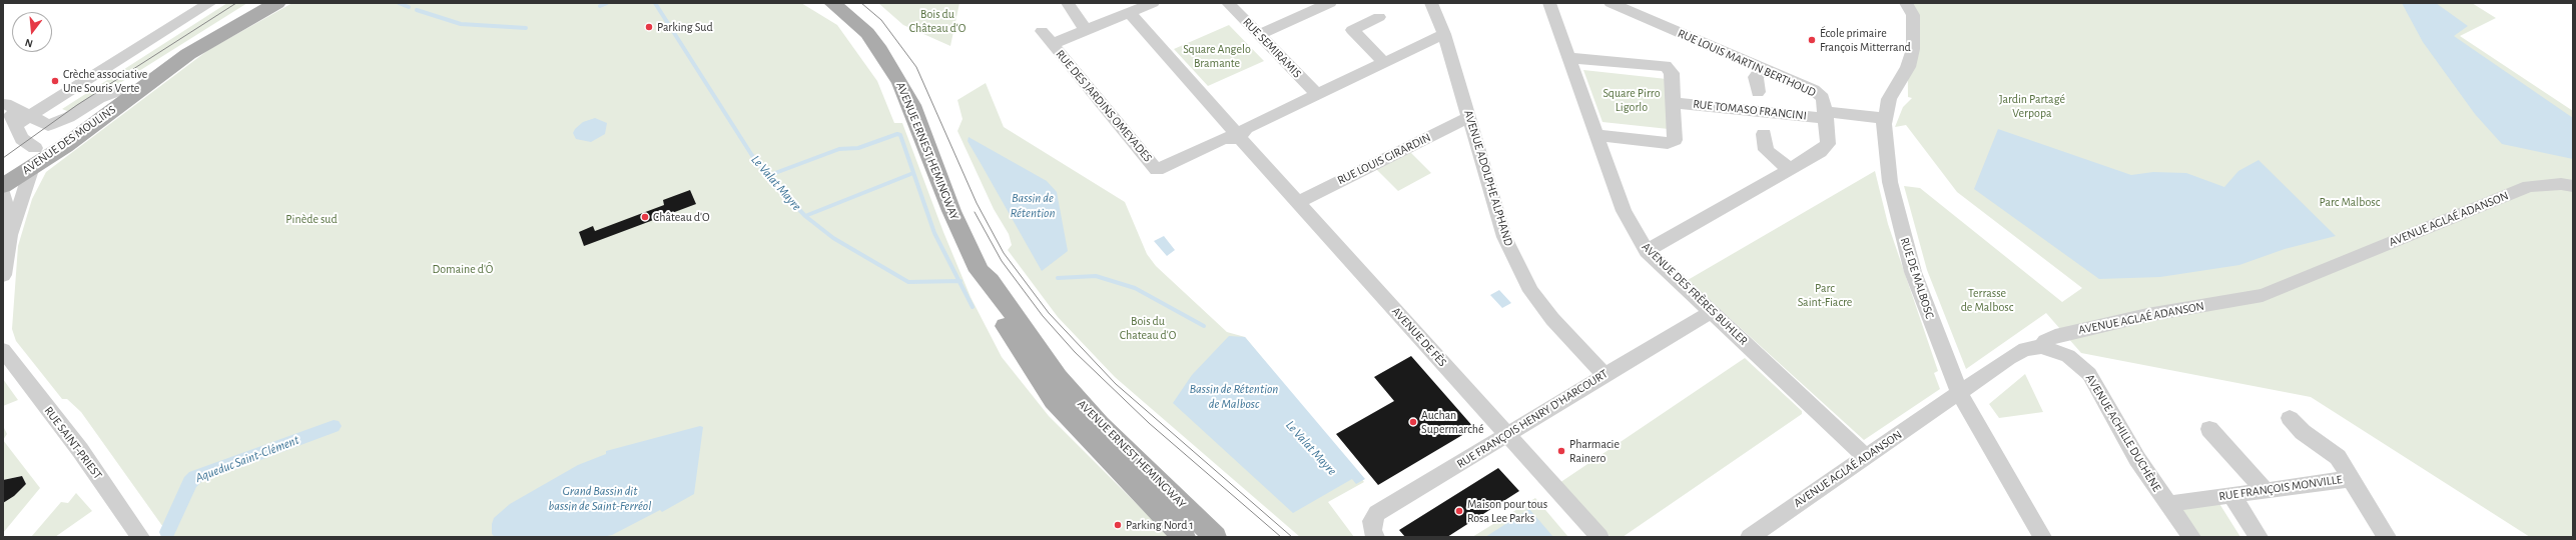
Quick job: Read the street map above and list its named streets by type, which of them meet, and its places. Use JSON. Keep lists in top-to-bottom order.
{
  "streets": {
    "main road": ["AVENUE DES MOULINS", "AVENUE ERNEST HEMINGWAY"],
    "street": [
      "RUE SEMIRAMIS",
      "RUE LOUIS MARTIN BERTHOUD",
      "RUE DES JARDINS OMEYADES",
      "RUE TOMASO FRANCINI",
      "RUE LOUIS GIRARDIN",
      "AVENUE ADOLPHE ALPHAND",
      "AVENUE AGLAÉ ADANSON",
      "RUE DE MALBOSC",
      "AVENUE DES FRÈRES BUHLER",
      "AVENUE DE FÈS",
      "RUE FRANÇOIS HENRY D'HARCOURT",
      "AVENUE ACHILLE DUCHÈNE",
      "RUE SAINT-PRIEST",
      "RUE FRANÇOIS MONVILLE"
    ]
  },
  "crossings": [
    ["RUE LOUIS MARTIN BERTHOUD", "RUE TOMASO FRANCINI"],
    ["RUE LOUIS MARTIN BERTHOUD", "AVENUE DES FRÈRES BUHLER"],
    ["RUE DES JARDINS OMEYADES", "AVENUE DE FÈS"],
    ["RUE TOMASO FRANCINI", "RUE DE MALBOSC"],
    ["RUE LOUIS GIRARDIN", "AVENUE ADOLPHE ALPHAND"],
    ["RUE LOUIS GIRARDIN", "AVENUE DE FÈS"],
    ["AVENUE ADOLPHE ALPHAND", "RUE FRANÇOIS HENRY D'HARCOURT"],
    ["AVENUE AGLAÉ ADANSON", "RUE DE MALBOSC"],
    ["AVENUE AGLAÉ ADANSON", "AVENUE DES FRÈRES BUHLER"],
    ["AVENUE AGLAÉ ADANSON", "AVENUE ACHILLE DUCHÈNE"],
    ["AVENUE DES FRÈRES BUHLER", "RUE FRANÇOIS HENRY D'HARCOURT"],
    ["AVENUE DE FÈS", "RUE FRANÇOIS HENRY D'HARCOURT"],
    ["AVENUE ACHILLE DUCHÈNE", "RUE FRANÇOIS MONVILLE"]
  ],
  "water": [
    "Le Valat Mayre",
    "Bassin de Rétention",
    "Bassin de Rétention de Malbosc",
    "Aqueduc Saint-Clément",
    "Grand Bassin dit bassin de Saint-Ferréol"
  ],
  "parks": [
    "Bois du Château d'O",
    "Square Angelo Bramante",
    "Square Pirro Ligorlo",
    "Jardin Partagé Verpopa",
    "Parc Malbosc",
    "Pinède sud",
    "Domaine d'Ô",
    "Parc Saint-Fiacre",
    "Terrasse de Malbosc",
    "Bois du Chateau d'O"
  ],
  "places": [
    "Parking Sud",
    "École primaire François Mitterrand",
    "Crèche associative Une Souris Verte",
    "Château d'O",
    "Auchan Supermarché",
    "Pharmacie Rainero",
    "Maison pour tous Rosa Lee Parks",
    "Parking Nord 1"
  ],
  "north": "bottom"
}
